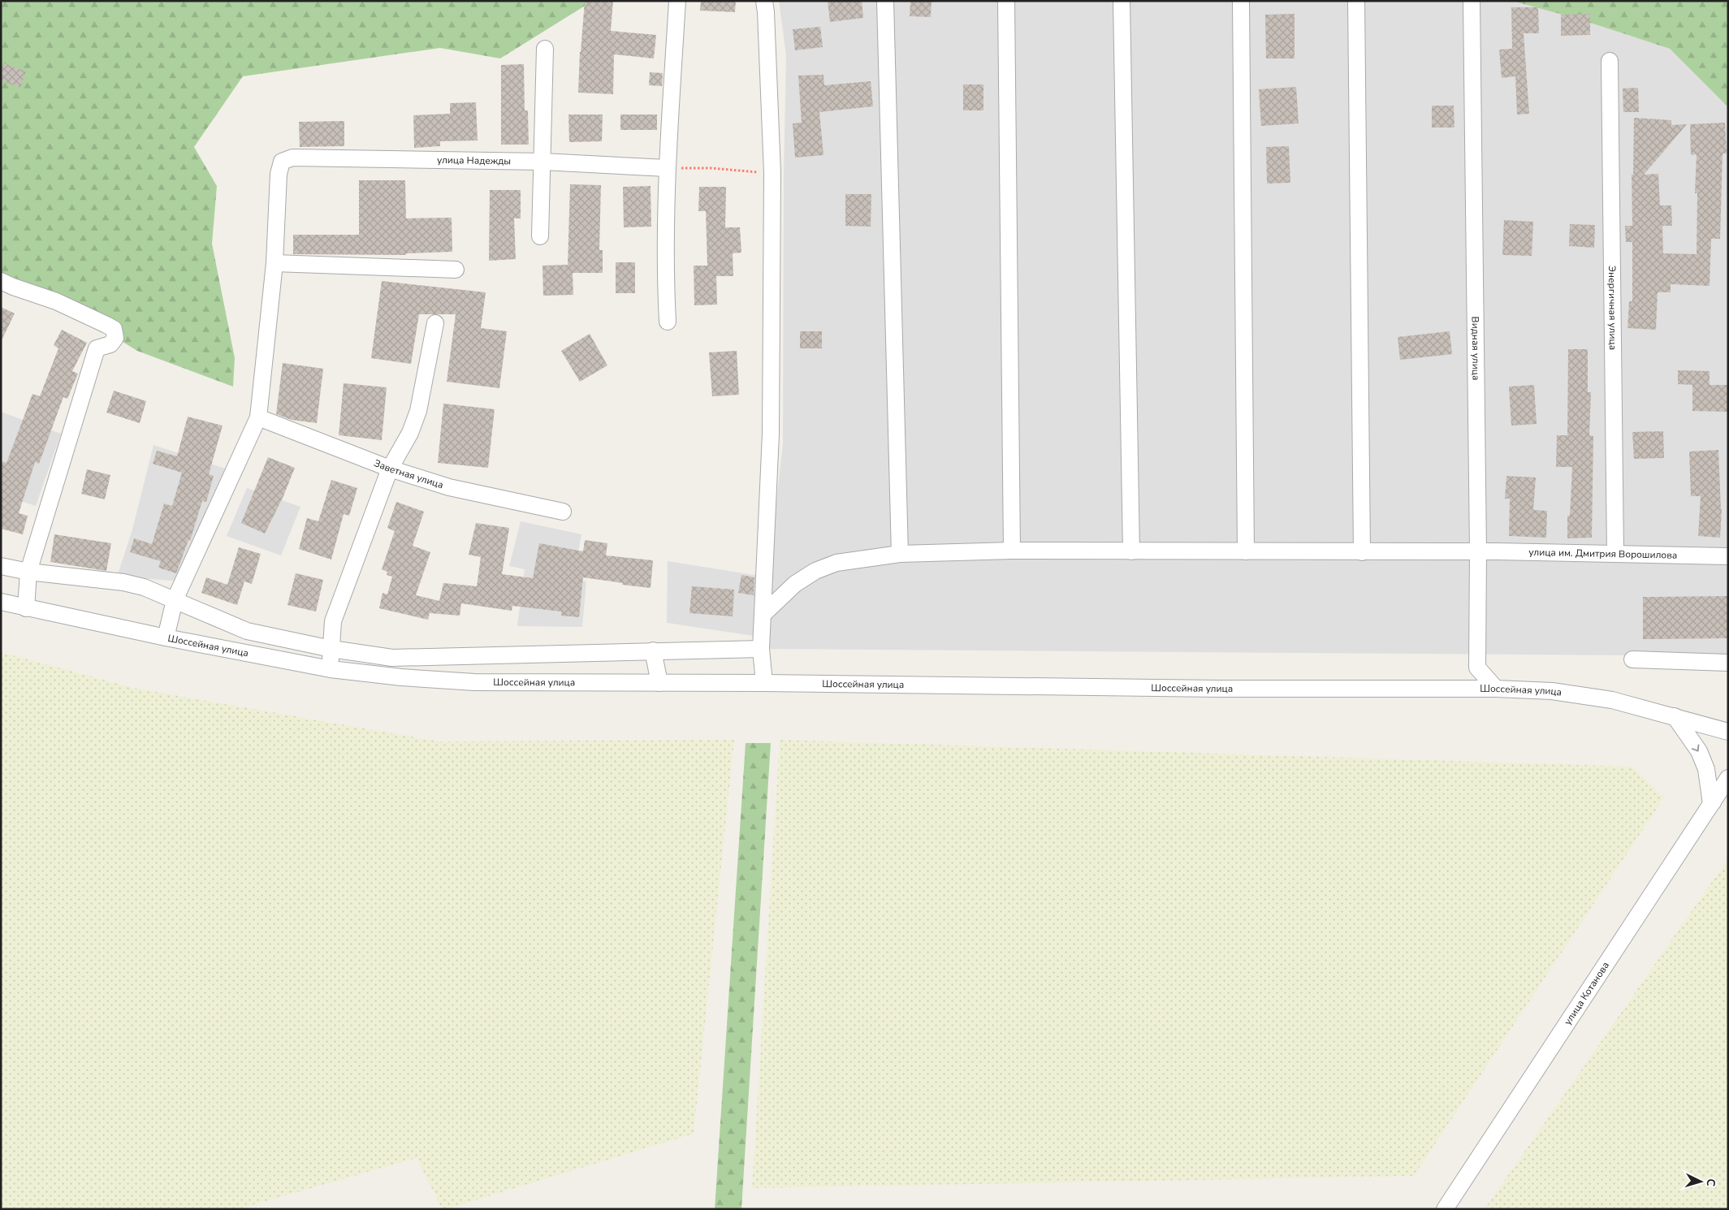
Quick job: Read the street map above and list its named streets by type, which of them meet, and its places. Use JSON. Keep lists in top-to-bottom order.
{
  "streets": {
    "street": [
      "улица Надежды",
      "Энергичная улица",
      "Видная улица",
      "Заветная улица",
      "улица им. Дмитрия Ворошилова",
      "Шоссейная улица",
      "улица Котанова"
    ]
  },
  "crossings": [
    ["Энергичная улица", "улица им. Дмитрия Ворошилова"],
    ["Видная улица", "улица им. Дмитрия Ворошилова"],
    ["Видная улица", "Шоссейная улица"]
  ],
  "north": "right"
}
